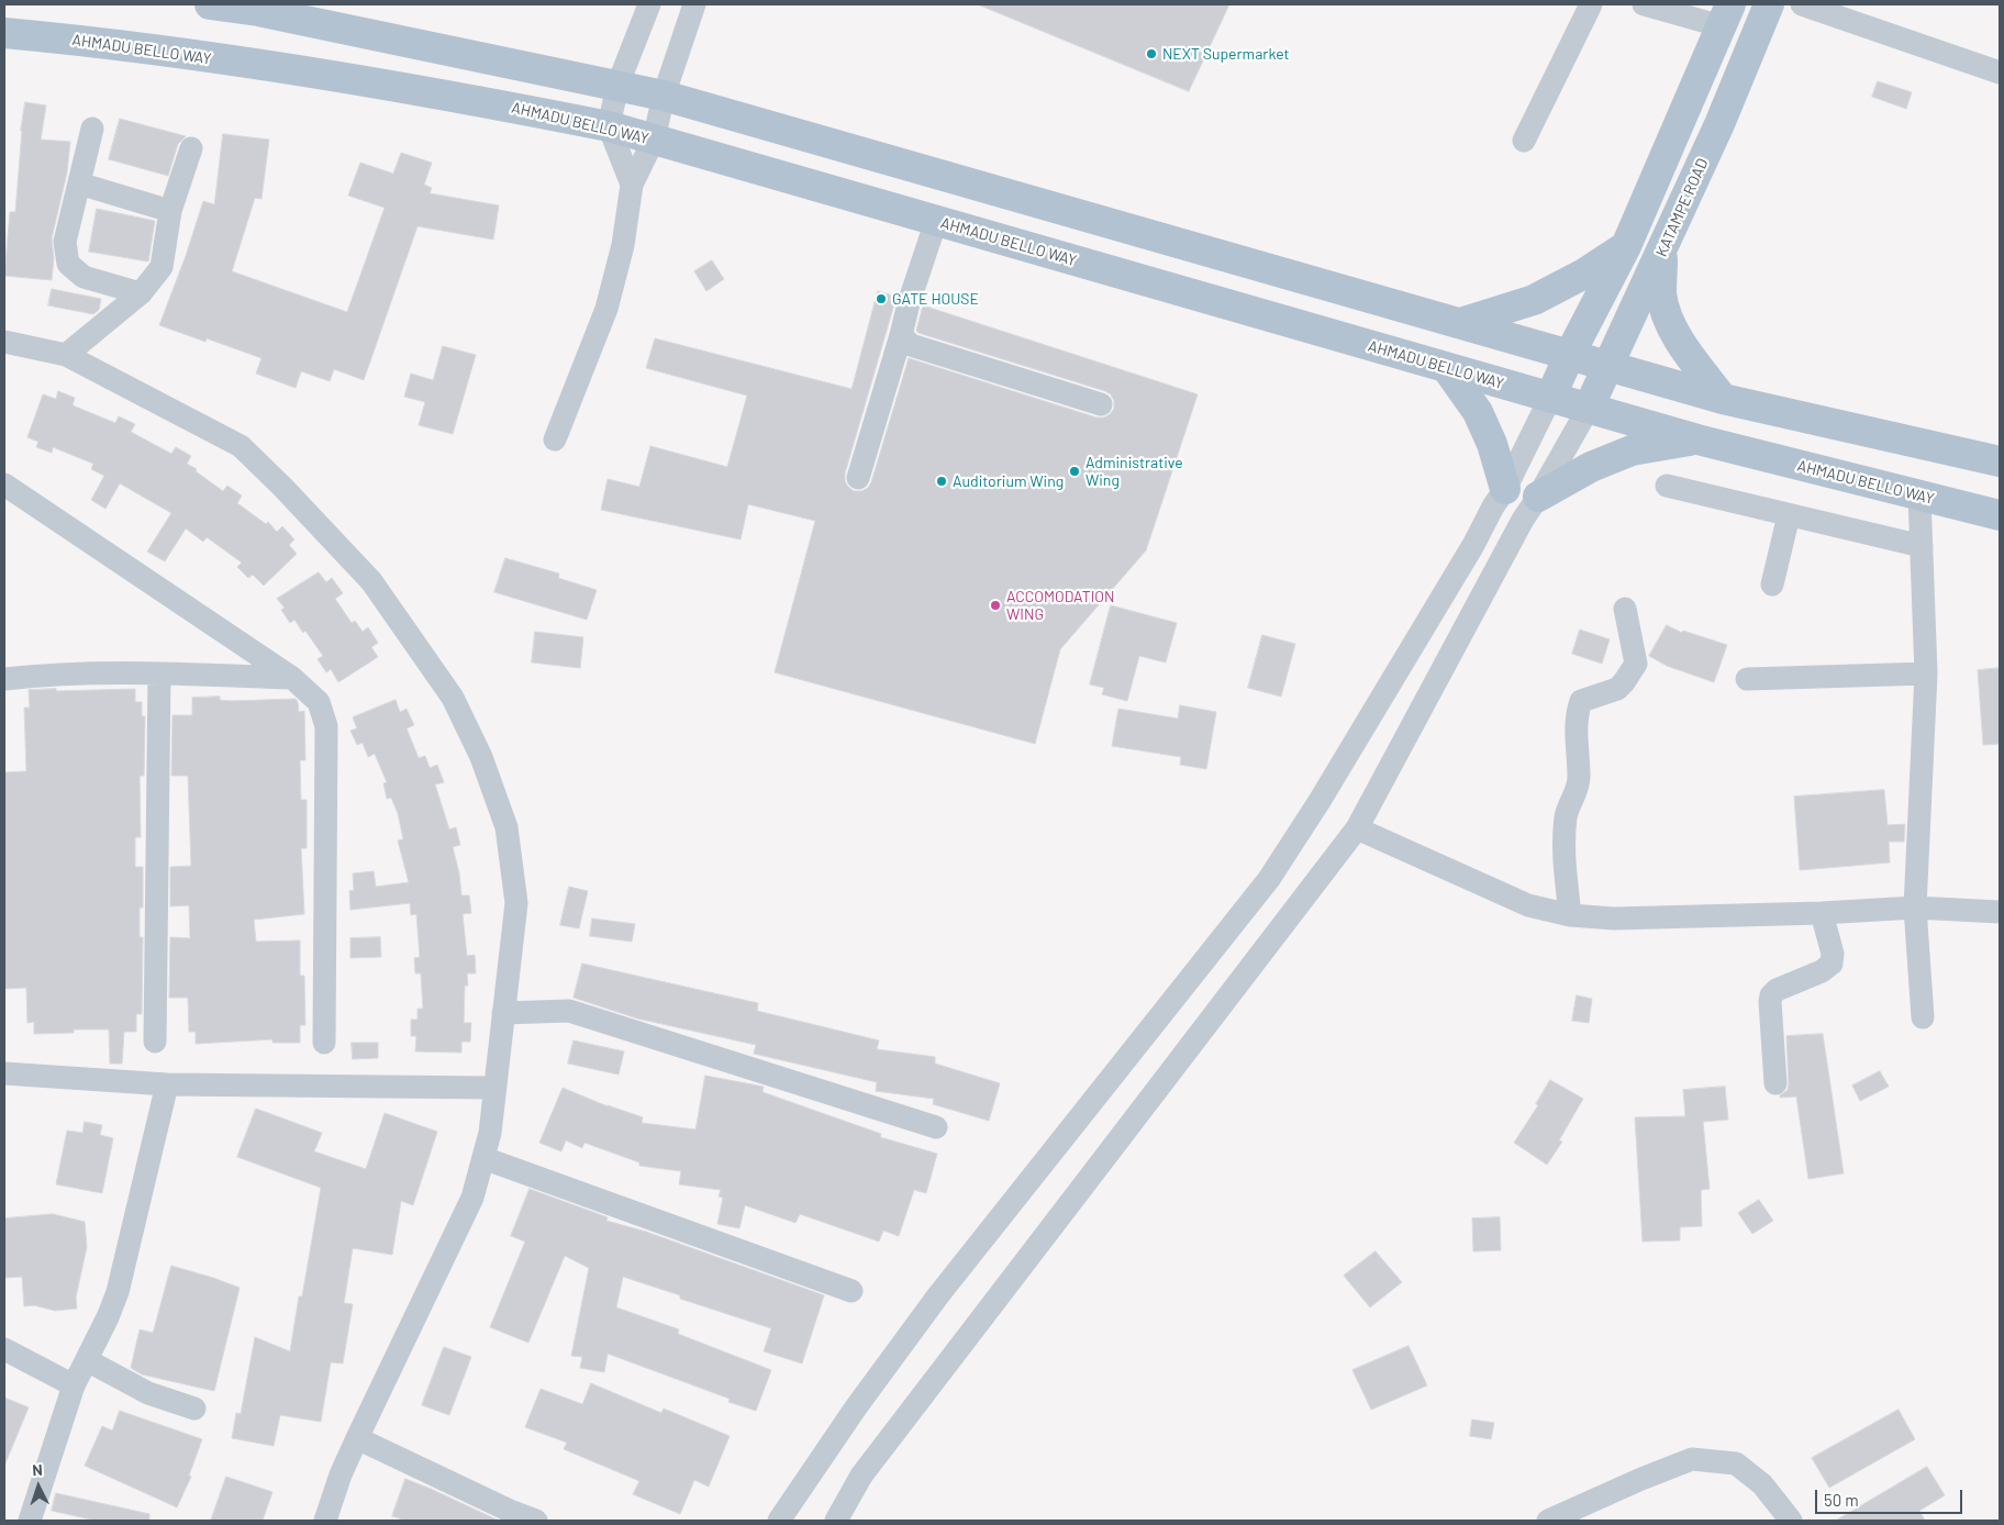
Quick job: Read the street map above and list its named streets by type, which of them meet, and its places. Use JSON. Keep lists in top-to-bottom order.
{
  "streets": {
    "main road": ["AHMADU BELLO WAY", "KATAMPE ROAD"]
  },
  "crossings": [
    ["AHMADU BELLO WAY", "KATAMPE ROAD"]
  ],
  "places": [
    "NEXT Supermarket",
    "GATE HOUSE",
    "Administrative Wing",
    "Auditorium Wing",
    "ACCOMODATION WING"
  ],
  "scale_bar": "50 m",
  "north": "top"
}
